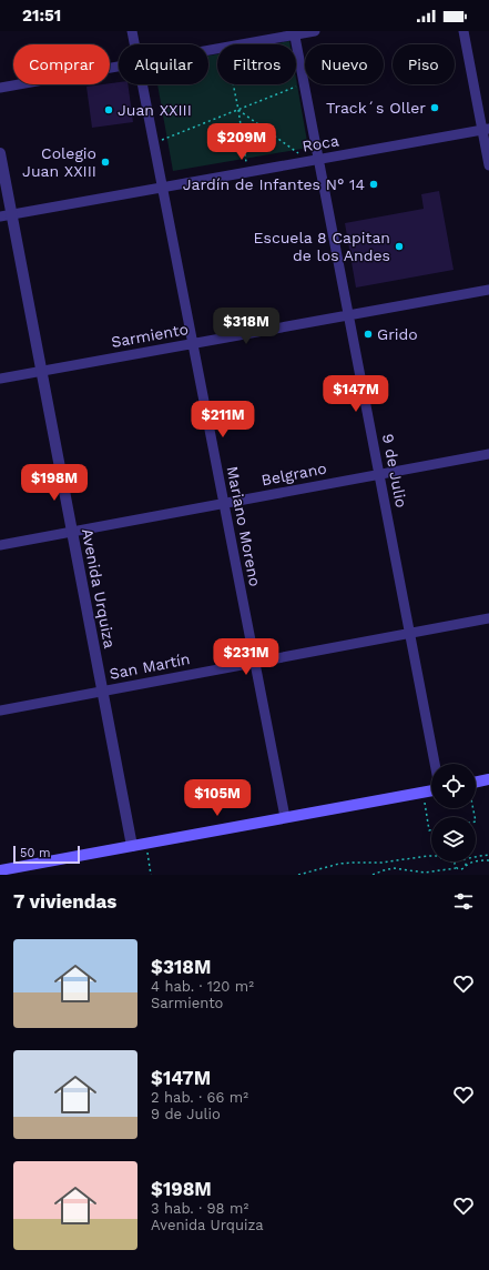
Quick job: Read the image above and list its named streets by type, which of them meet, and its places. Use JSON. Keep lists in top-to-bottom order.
{
  "streets": {
    "street": [
      "Roca",
      "Sarmiento",
      "9 de Julio",
      "Belgrano",
      "Mariano Moreno",
      "Avenida Urquiza",
      "San Martín"
    ]
  },
  "crossings": [
    ["Roca", "9 de Julio"],
    ["Roca", "Mariano Moreno"],
    ["Roca", "Avenida Urquiza"],
    ["Sarmiento", "9 de Julio"],
    ["Sarmiento", "Mariano Moreno"],
    ["Sarmiento", "Avenida Urquiza"],
    ["9 de Julio", "Belgrano"],
    ["9 de Julio", "San Martín"],
    ["Belgrano", "Mariano Moreno"],
    ["Belgrano", "Avenida Urquiza"],
    ["Mariano Moreno", "San Martín"],
    ["Avenida Urquiza", "San Martín"]
  ],
  "places": [
    "Track´s Oller",
    "Juan XXIII",
    "Colegio Juan XXIII",
    "Jardín de Infantes N° 14",
    "Escuela 8 Capitan de los Andes",
    "Grido"
  ],
  "scale_bar": "50 m",
  "page": {
    "status": "21:51",
    "chip": [
      "Comprar",
      "Alquilar",
      "Filtros",
      "Nuevo",
      "Piso"
    ],
    "price": [
      "$209M",
      "$318M",
      "$147M",
      "$211M",
      "$198M",
      "$231M",
      "$105M"
    ],
    "scale": "50 m",
    "heading": "7 viviendas",
    "list": [
      {
        "name": "$318M",
        "note": "4 hab. · 120 m² · Sarmiento"
      },
      {
        "name": "$147M",
        "note": "2 hab. · 66 m² · 9 de Julio"
      },
      {
        "name": "$198M",
        "note": "3 hab. · 98 m² · Avenida Urquiza"
      }
    ]
  }
}
